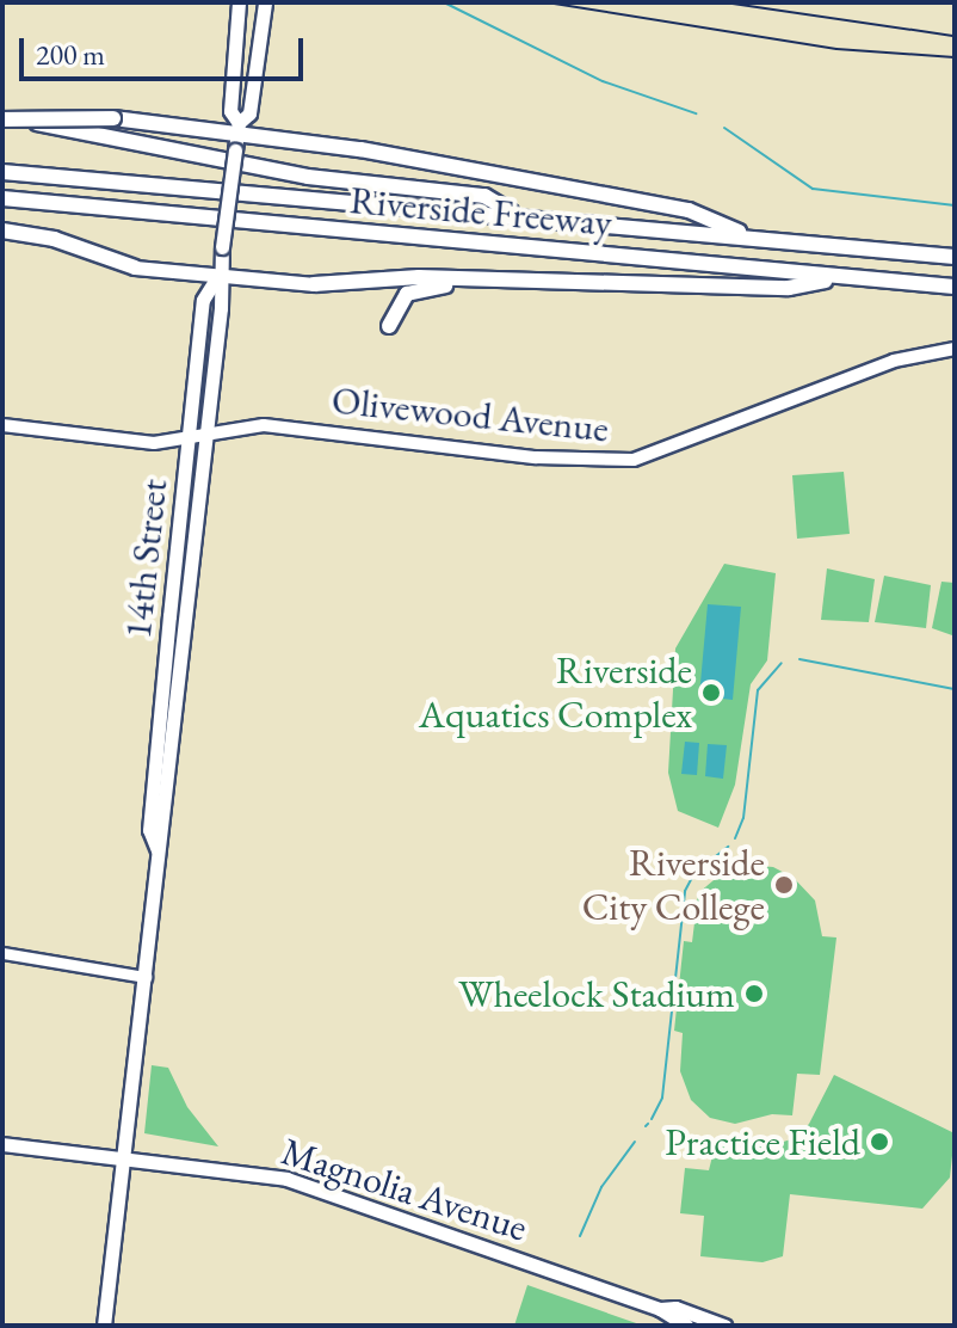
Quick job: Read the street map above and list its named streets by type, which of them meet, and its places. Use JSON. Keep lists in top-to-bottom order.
{
  "streets": {
    "highway": ["Riverside Freeway"],
    "main road": ["Olivewood Avenue", "14th Street", "Magnolia Avenue"]
  },
  "crossings": [
    ["Olivewood Avenue", "14th Street"],
    ["14th Street", "Magnolia Avenue"]
  ],
  "places": [
    "Riverside Aquatics Complex",
    "Riverside City College",
    "Wheelock Stadium",
    "Practice Field"
  ],
  "scale_bar": "200 m"
}
